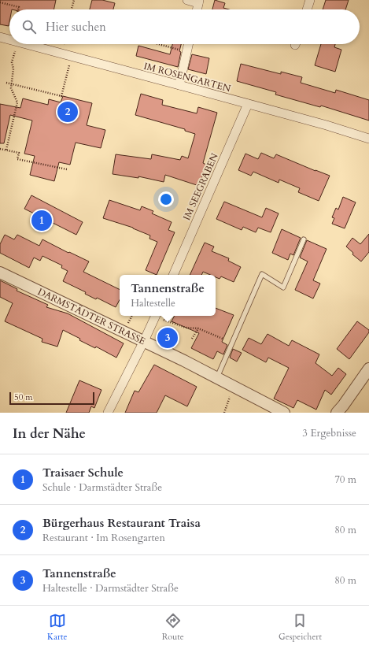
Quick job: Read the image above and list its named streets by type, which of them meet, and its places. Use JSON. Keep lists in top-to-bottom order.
{
  "streets": {
    "street": ["IM ROSENGARTEN", "IM SEEGRABEN", "DARMSTÄDTER STRASSE"]
  },
  "crossings": [
    ["IM ROSENGARTEN", "IM SEEGRABEN"]
  ],
  "scale_bar": "50 m",
  "page": {
    "search": "Hier suchen",
    "pins": ["2", "1", "3"],
    "popup": ["Tannenstraße", "Haltestelle"],
    "scale": "50 m",
    "heading": ["In der Nähe", "3 Ergebnisse"],
    "list": [
      {
        "mark": "1",
        "name": "Traisaer Schule",
        "note": "Schule · Darmstädter Straße",
        "value": "70 m"
      },
      {
        "mark": "2",
        "name": "Bürgerhaus Restaurant Traisa",
        "note": "Restaurant · Im Rosengarten",
        "value": "80 m"
      },
      {
        "mark": "3",
        "name": "Tannenstraße",
        "note": "Haltestelle · Darmstädter Straße",
        "value": "80 m"
      }
    ],
    "nav": ["Karte", "Route", "Gespeichert"]
  }
}
